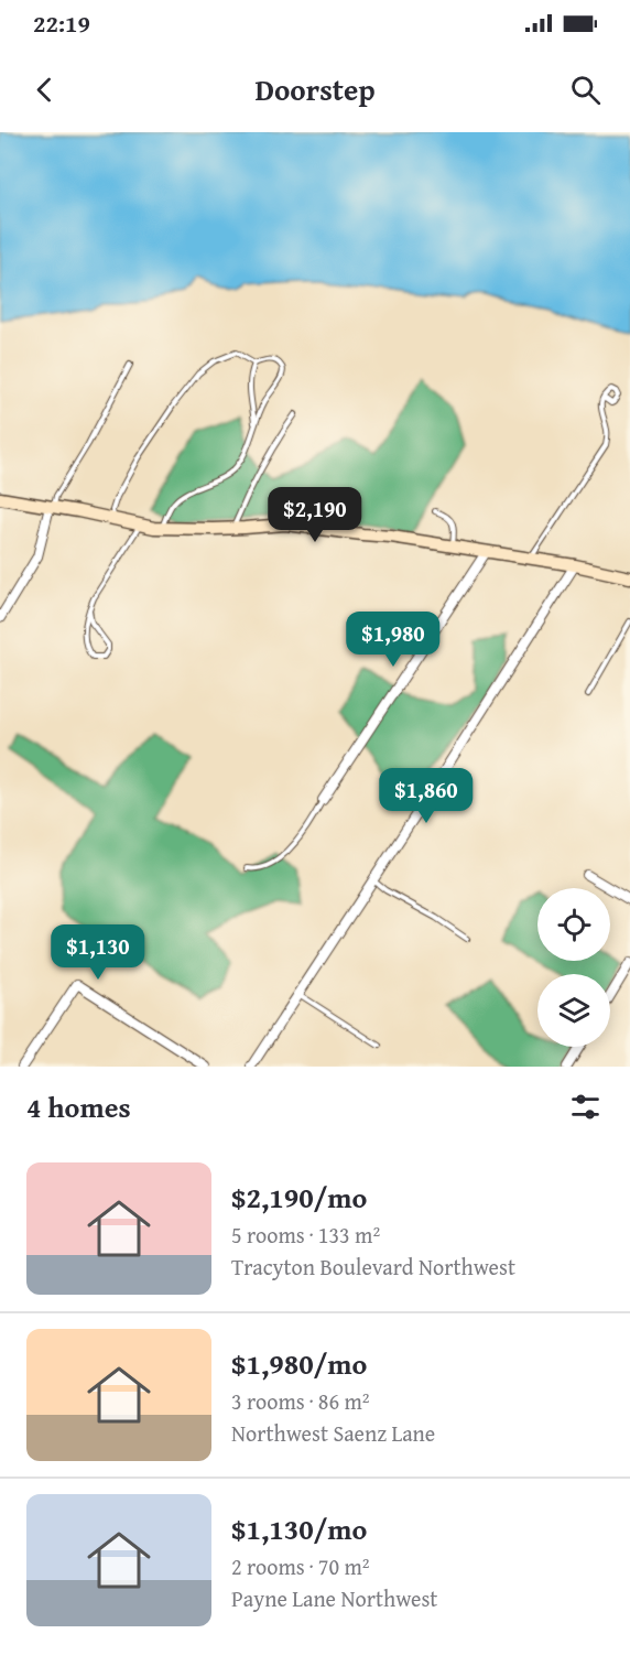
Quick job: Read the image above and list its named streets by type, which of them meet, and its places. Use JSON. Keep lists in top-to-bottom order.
{
  "page": {
    "status": "22:19",
    "header": "Doorstep",
    "price": [
      "$2,190",
      "$1,980",
      "$1,860",
      "$1,130"
    ],
    "heading": "4 homes",
    "list": [
      {
        "name": "$2,190/mo",
        "note": "5 rooms · 133 m² · Tracyton Boulevard Northwest"
      },
      {
        "name": "$1,980/mo",
        "note": "3 rooms · 86 m² · Northwest Saenz Lane"
      },
      {
        "name": "$1,130/mo",
        "note": "2 rooms · 70 m² · Payne Lane Northwest"
      }
    ]
  }
}
